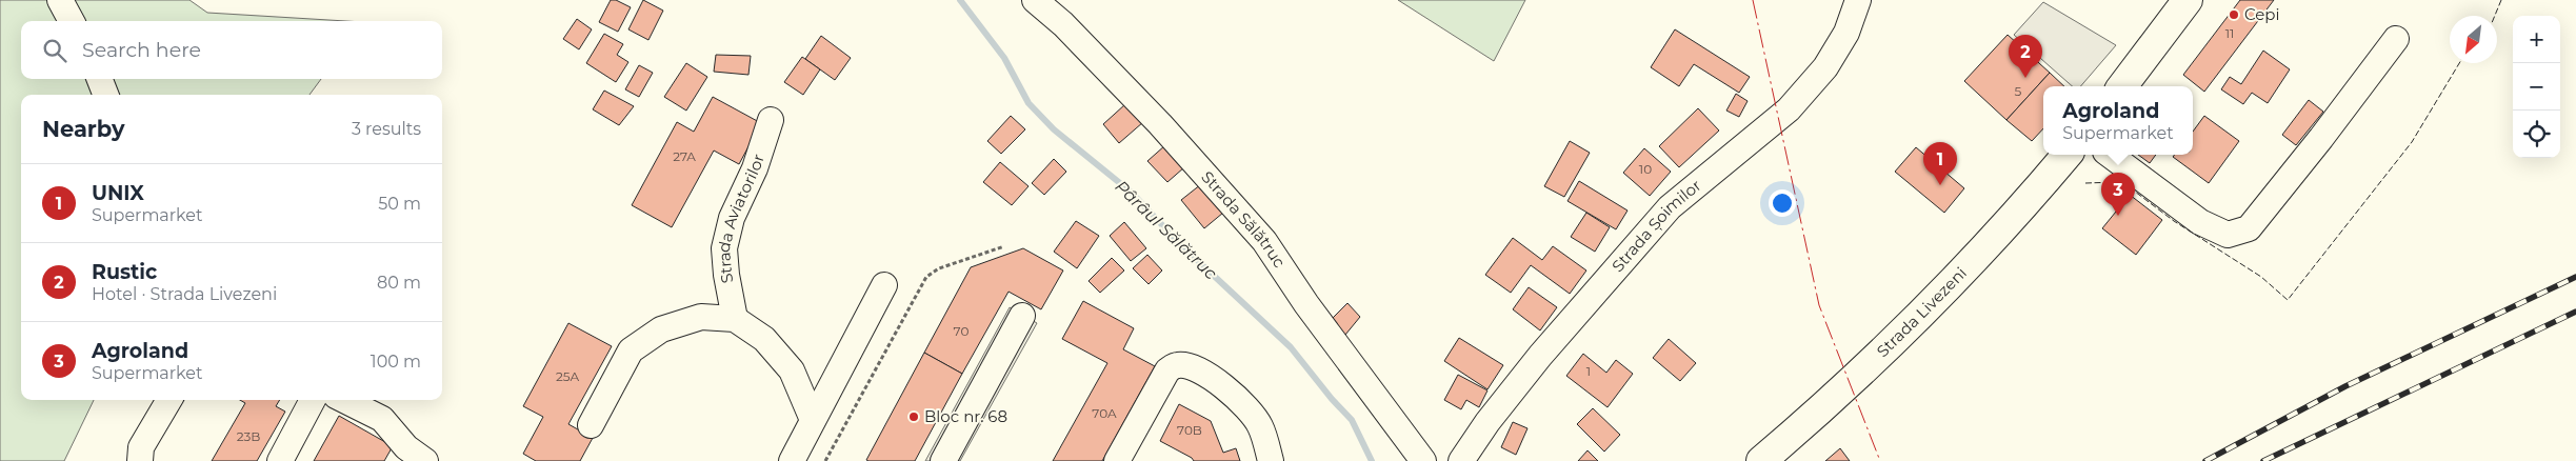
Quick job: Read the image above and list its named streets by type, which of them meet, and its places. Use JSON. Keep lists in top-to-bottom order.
{
  "streets": {
    "main road": ["Strada Livezeni"],
    "street": ["Strada Aviatorilor", "Strada Sălătruc", "Strada Șoimilor"]
  },
  "water": ["Pârâul Sălătruc"],
  "places": ["Cepi", "Bloc nr. 68"],
  "house_numbers": [
    "11",
    "5",
    "27A",
    "10",
    "70",
    "1",
    "25A",
    "70A",
    "70B",
    "23B"
  ],
  "north": "bottom left",
  "page": {
    "map_buttons": ["+", "−"],
    "search": "Search here",
    "pins": ["2", "1", "3"],
    "popup": ["Agroland", "Supermarket"],
    "heading": ["Nearby", "3 results"],
    "list": [
      {
        "mark": "1",
        "name": "UNIX",
        "note": "Supermarket",
        "value": "50 m"
      },
      {
        "mark": "2",
        "name": "Rustic",
        "note": "Hotel · Strada Livezeni",
        "value": "80 m"
      },
      {
        "mark": "3",
        "name": "Agroland",
        "note": "Supermarket",
        "value": "100 m"
      }
    ]
  }
}
